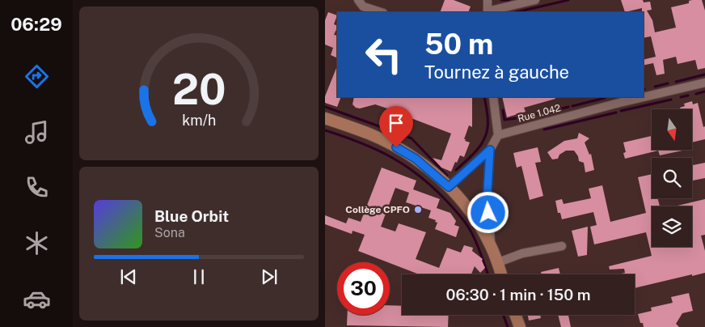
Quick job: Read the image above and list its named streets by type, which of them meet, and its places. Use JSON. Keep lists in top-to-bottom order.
{
  "streets": {
    "street": ["Rue 1.042"]
  },
  "places": ["Collège CPFO"],
  "north": "bottom",
  "page": {
    "tabs": "06:29",
    "turn": ["50 m", "Tournez à gauche"],
    "song": ["Blue Orbit", "Sona"],
    "limit": "30",
    "trip": "06:30 · 1 min · 150 m",
    "gauge": ["20", "km/h"]
  }
}
